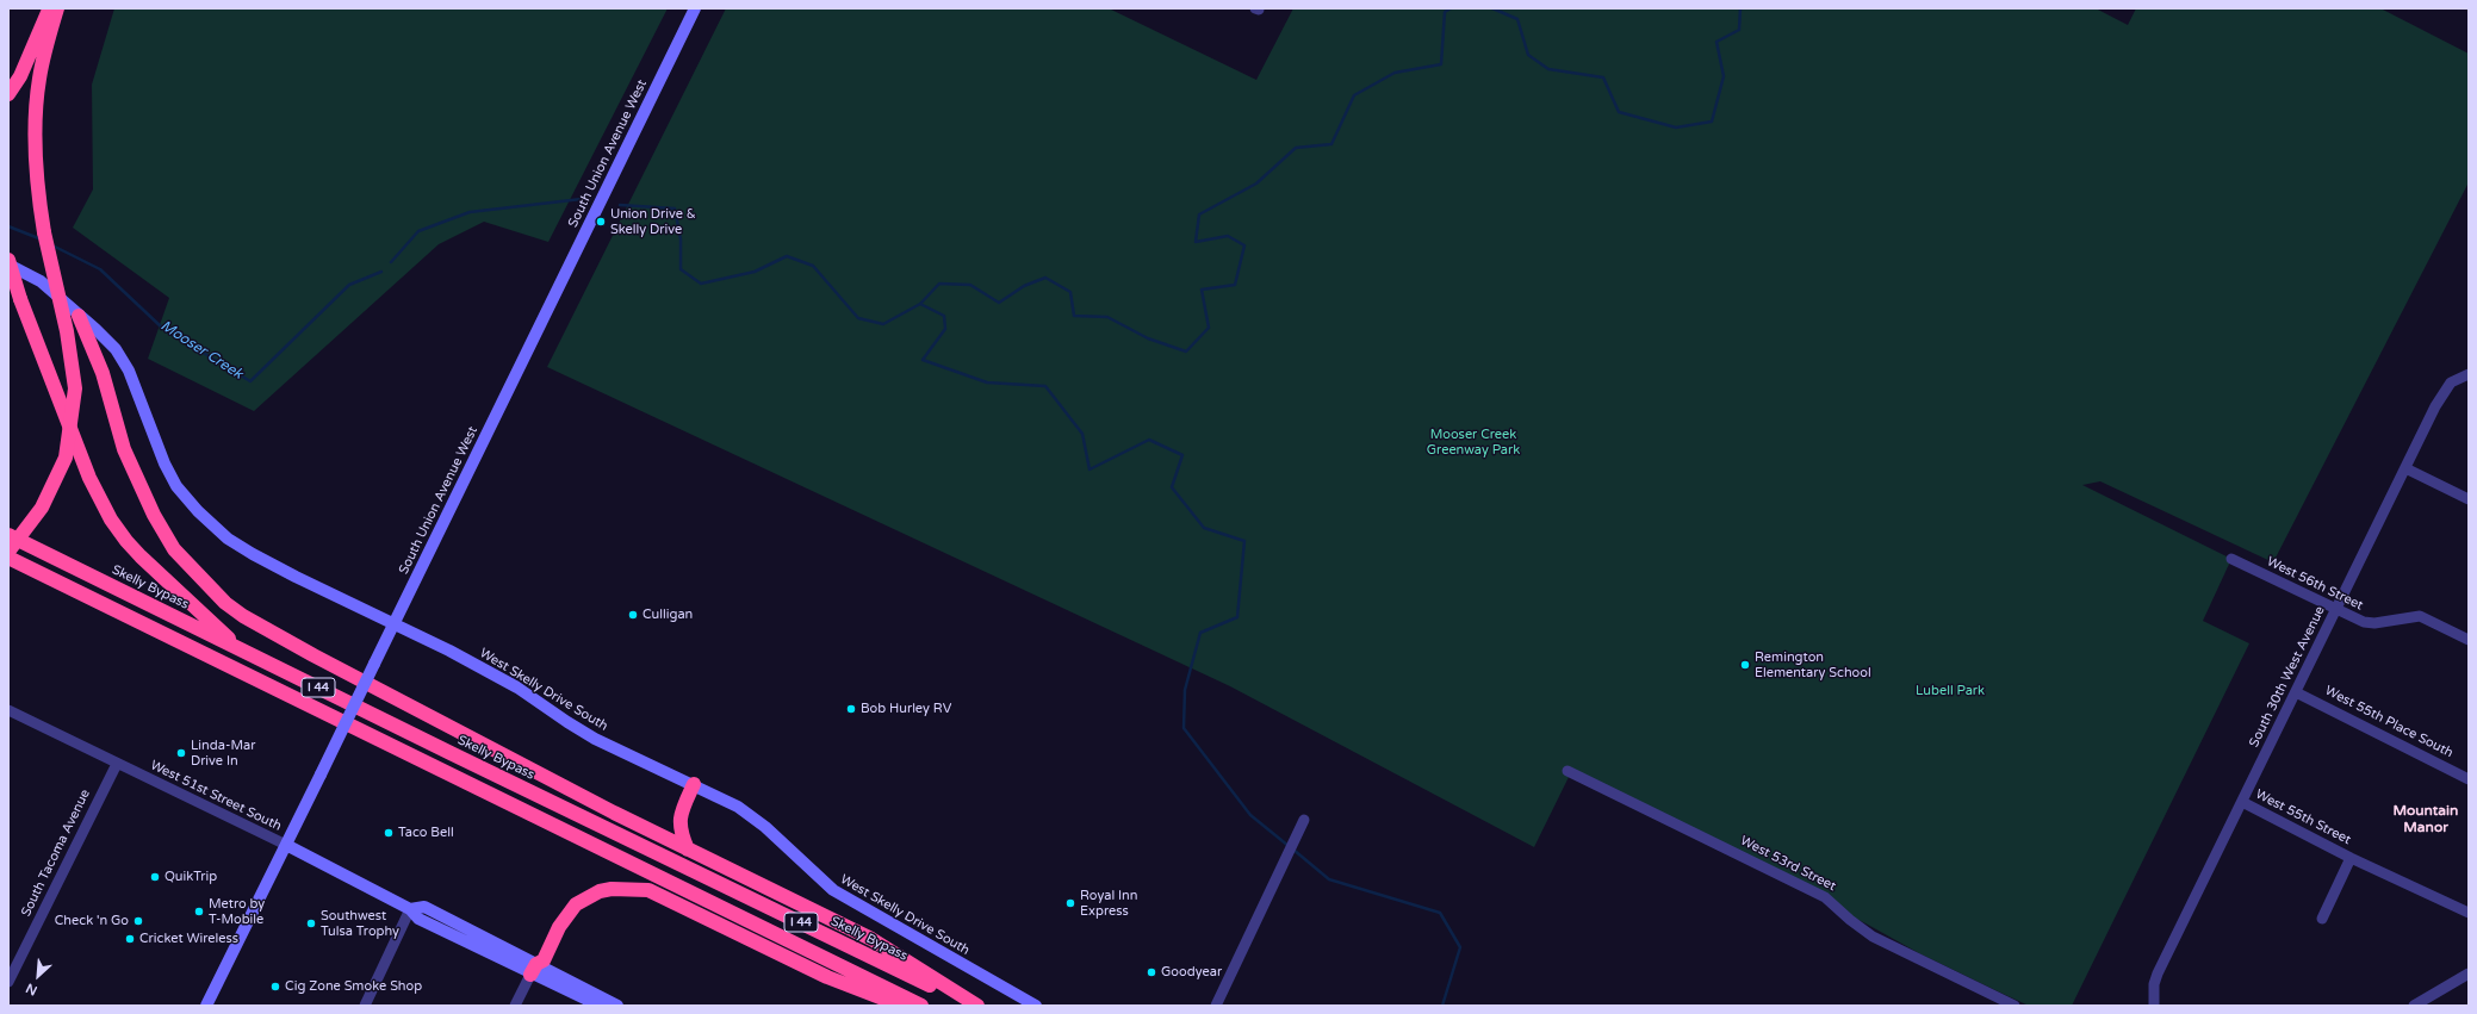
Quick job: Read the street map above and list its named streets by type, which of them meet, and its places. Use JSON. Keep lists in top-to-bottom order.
{
  "streets": {
    "highway": ["Skelly Bypass", "I 44"],
    "street": [
      "South Union Avenue West",
      "West 56th Street",
      "South 30th West Avenue",
      "West Skelly Drive South",
      "West 55th Place South",
      "West 51st Street South",
      "West 55th Street",
      "South Tacoma Avenue",
      "West 53rd Street"
    ]
  },
  "crossings": [
    ["South Union Avenue West", "West Skelly Drive South"],
    ["South Union Avenue West", "West 51st Street South"],
    ["West 56th Street", "South 30th West Avenue"],
    ["South 30th West Avenue", "West 55th Place South"],
    ["South 30th West Avenue", "West 55th Street"],
    ["West 51st Street South", "South Tacoma Avenue"]
  ],
  "districts": ["Mountain Manor"],
  "water": ["Mooser Creek"],
  "parks": ["Mooser Creek Greenway Park", "Lubell Park"],
  "places": [
    "Union Drive & Skelly Drive",
    "Culligan",
    "Remington Elementary School",
    "Bob Hurley RV",
    "Linda-Mar Drive In",
    "Taco Bell",
    "QuikTrip",
    "Royal Inn Express",
    "Metro by T-Mobile",
    "Check 'n Go",
    "Southwest Tulsa Trophy",
    "Cricket Wireless",
    "Goodyear",
    "Cig Zone Smoke Shop"
  ],
  "north": "bottom left"
}
